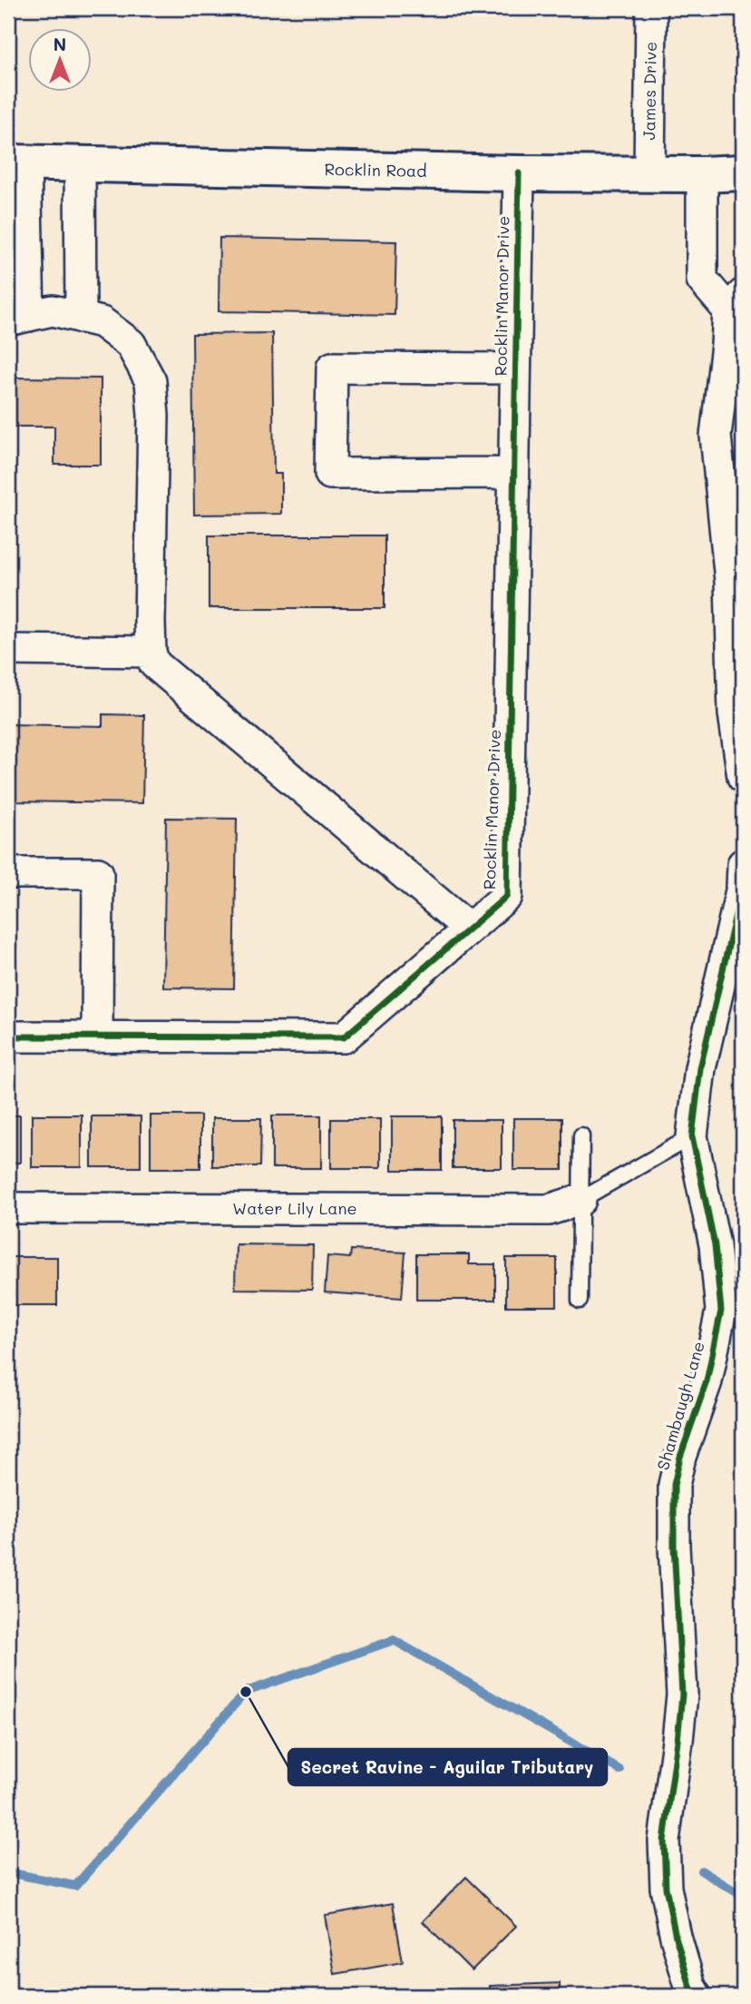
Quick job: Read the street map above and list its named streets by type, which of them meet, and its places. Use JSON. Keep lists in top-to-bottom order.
{
  "streets": {
    "street": [
      "James Drive",
      "Rocklin Road",
      "Rocklin Manor Drive",
      "Water Lily Lane",
      "Shambaugh Lane"
    ]
  },
  "crossings": [
    ["James Drive", "Rocklin Road"],
    ["Rocklin Road", "Rocklin Manor Drive"]
  ],
  "places": ["Secret Ravine - Aguilar Tributary"],
  "north": "top"
}
